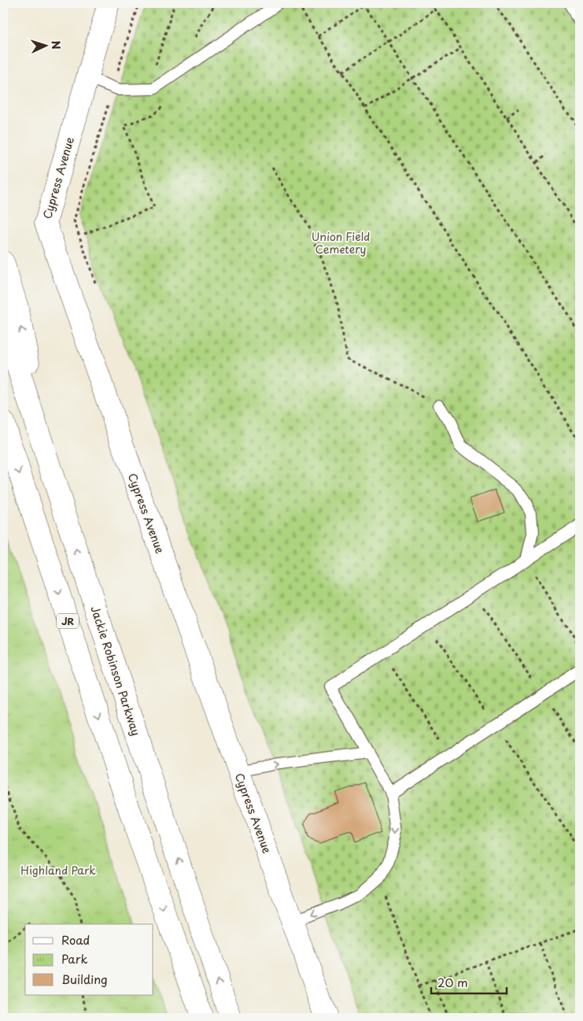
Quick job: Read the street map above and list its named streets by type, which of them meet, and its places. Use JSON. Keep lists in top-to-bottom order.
{
  "streets": {
    "main road": ["Cypress Avenue", "JR", "Jackie Robinson Parkway"]
  },
  "parks": ["Union Field Cemetery", "Highland Park"],
  "legend": ["Road", "Park", "Building"],
  "scale_bar": "20 m",
  "north": "right"
}
